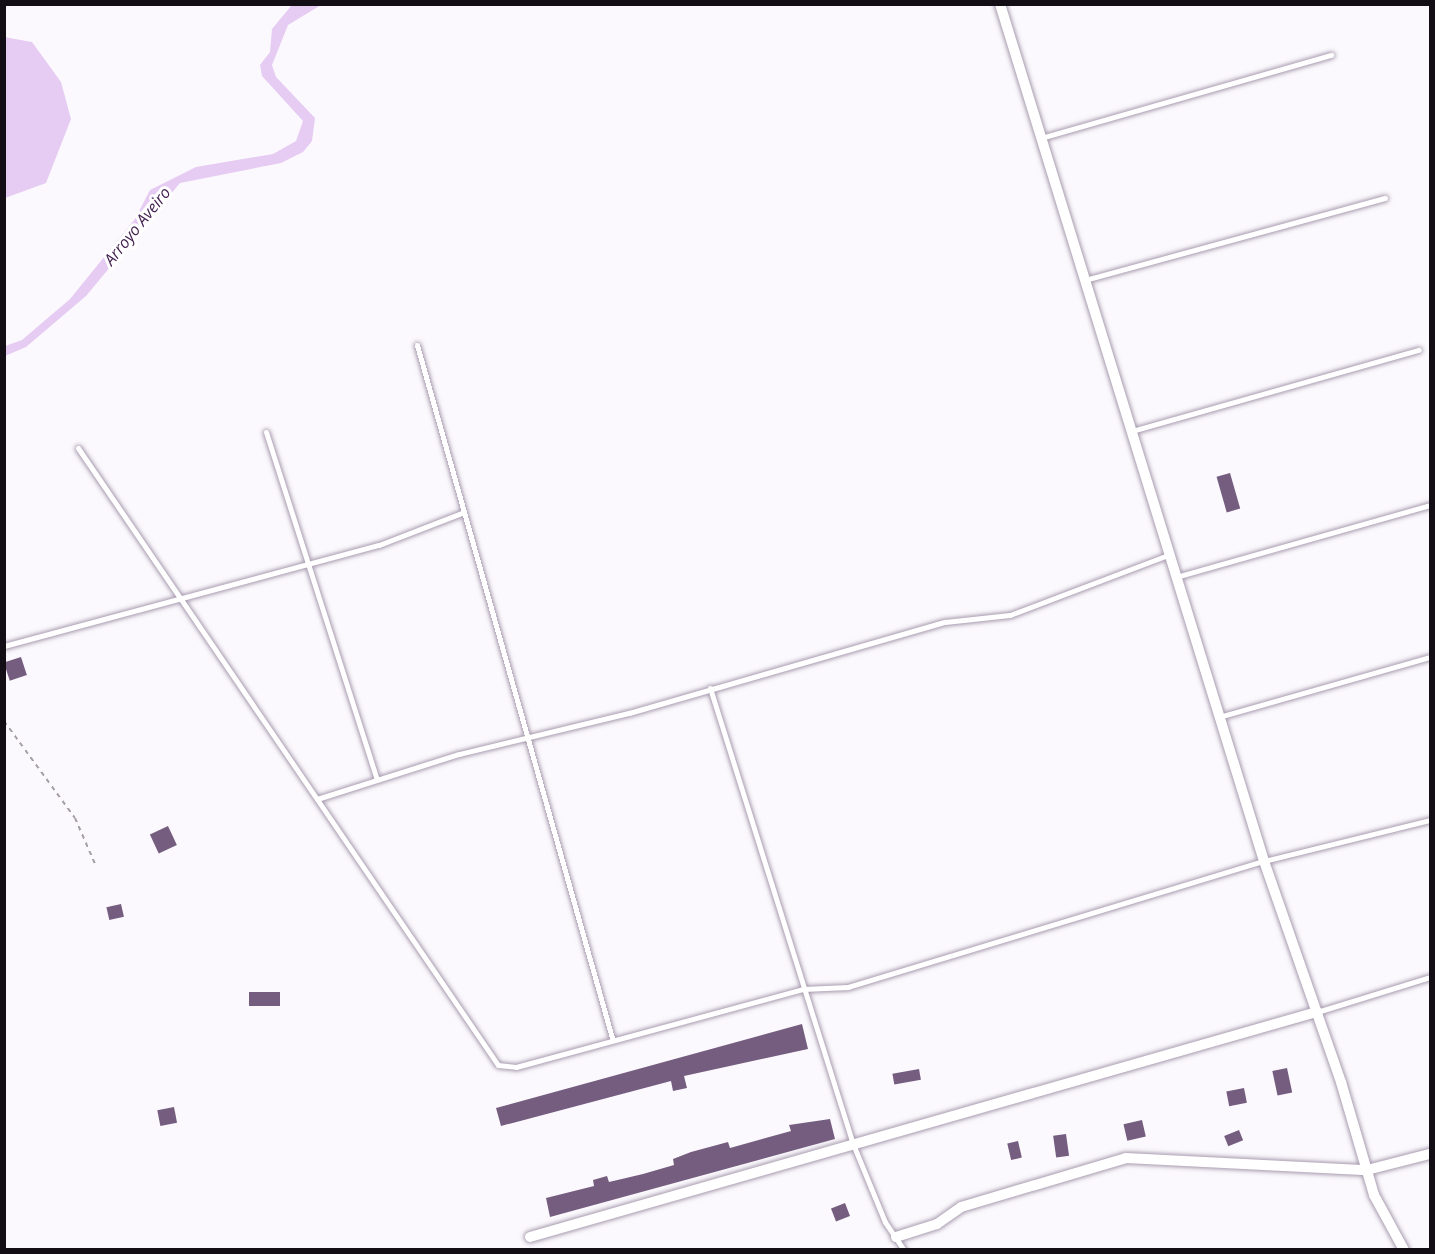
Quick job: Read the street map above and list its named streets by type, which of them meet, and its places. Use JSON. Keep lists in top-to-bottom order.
{
  "water": ["Arroyo Aveiro"]
}
